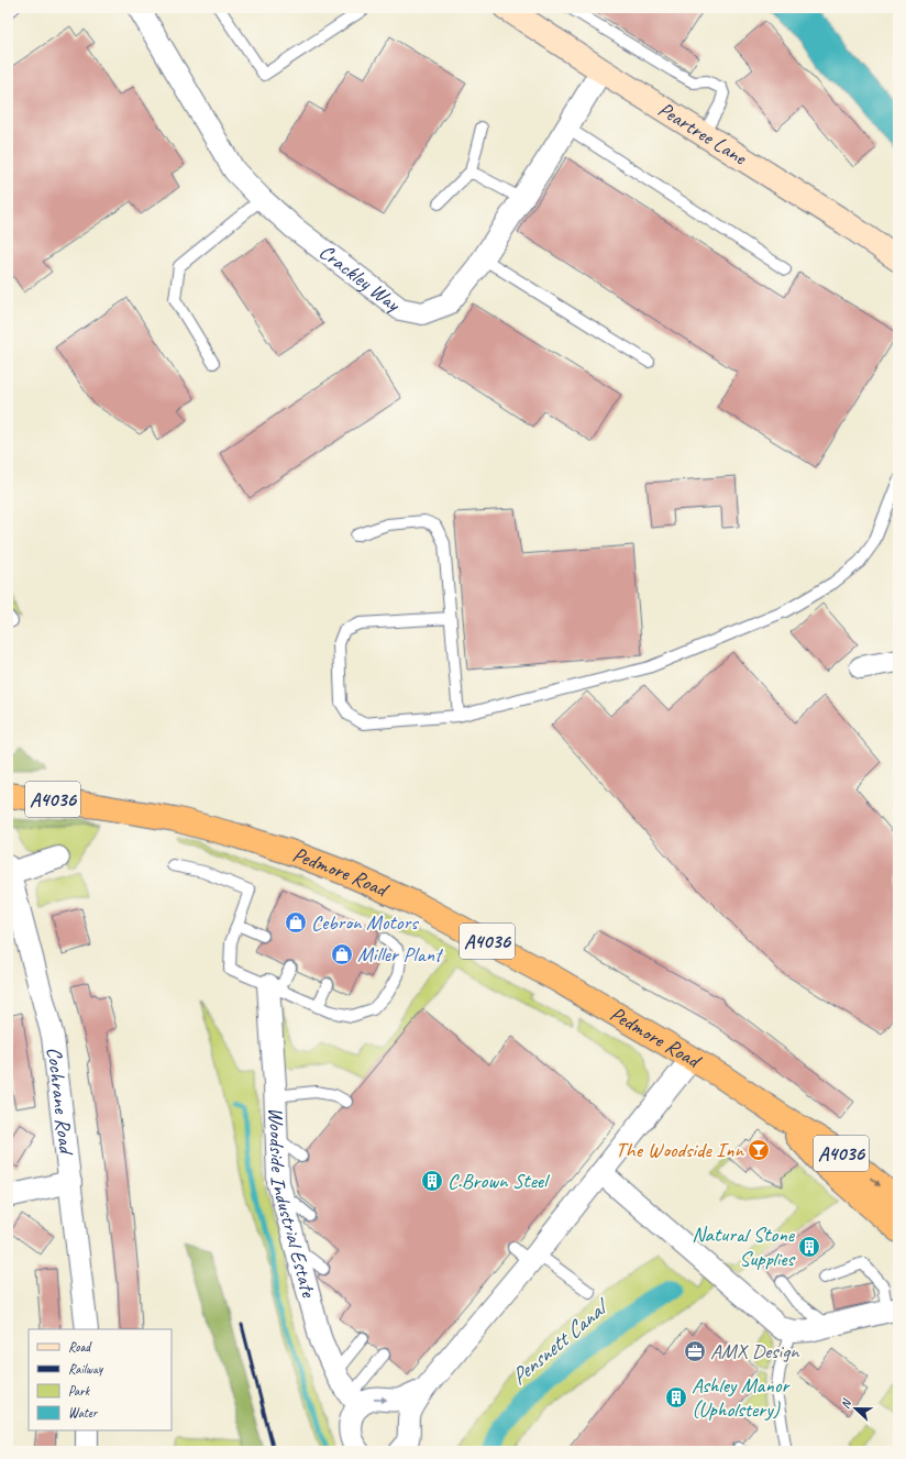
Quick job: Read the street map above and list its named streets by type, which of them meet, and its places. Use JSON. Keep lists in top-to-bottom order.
{
  "streets": {
    "highway": ["A4036", "Pedmore Road"],
    "street": [
      "Peartree Lane",
      "Crackley Way",
      "Cochrane Road",
      "Woodside Industrial Estate"
    ]
  },
  "crossings": [
    ["Peartree Lane", "Crackley Way"]
  ],
  "water": ["Pensnett Canal"],
  "places": {
    "shop": ["Cebron Motors", "Miller Plant"],
    "bar": ["The Woodside Inn"],
    "building": ["C.Brown Steel", "Natural Stone Supplies", "Ashley Manor (Upholstery)"],
    "office": ["AMX Design"]
  },
  "legend": [
    "Road",
    "Railway",
    "Park",
    "Water"
  ],
  "north": "left"
}
